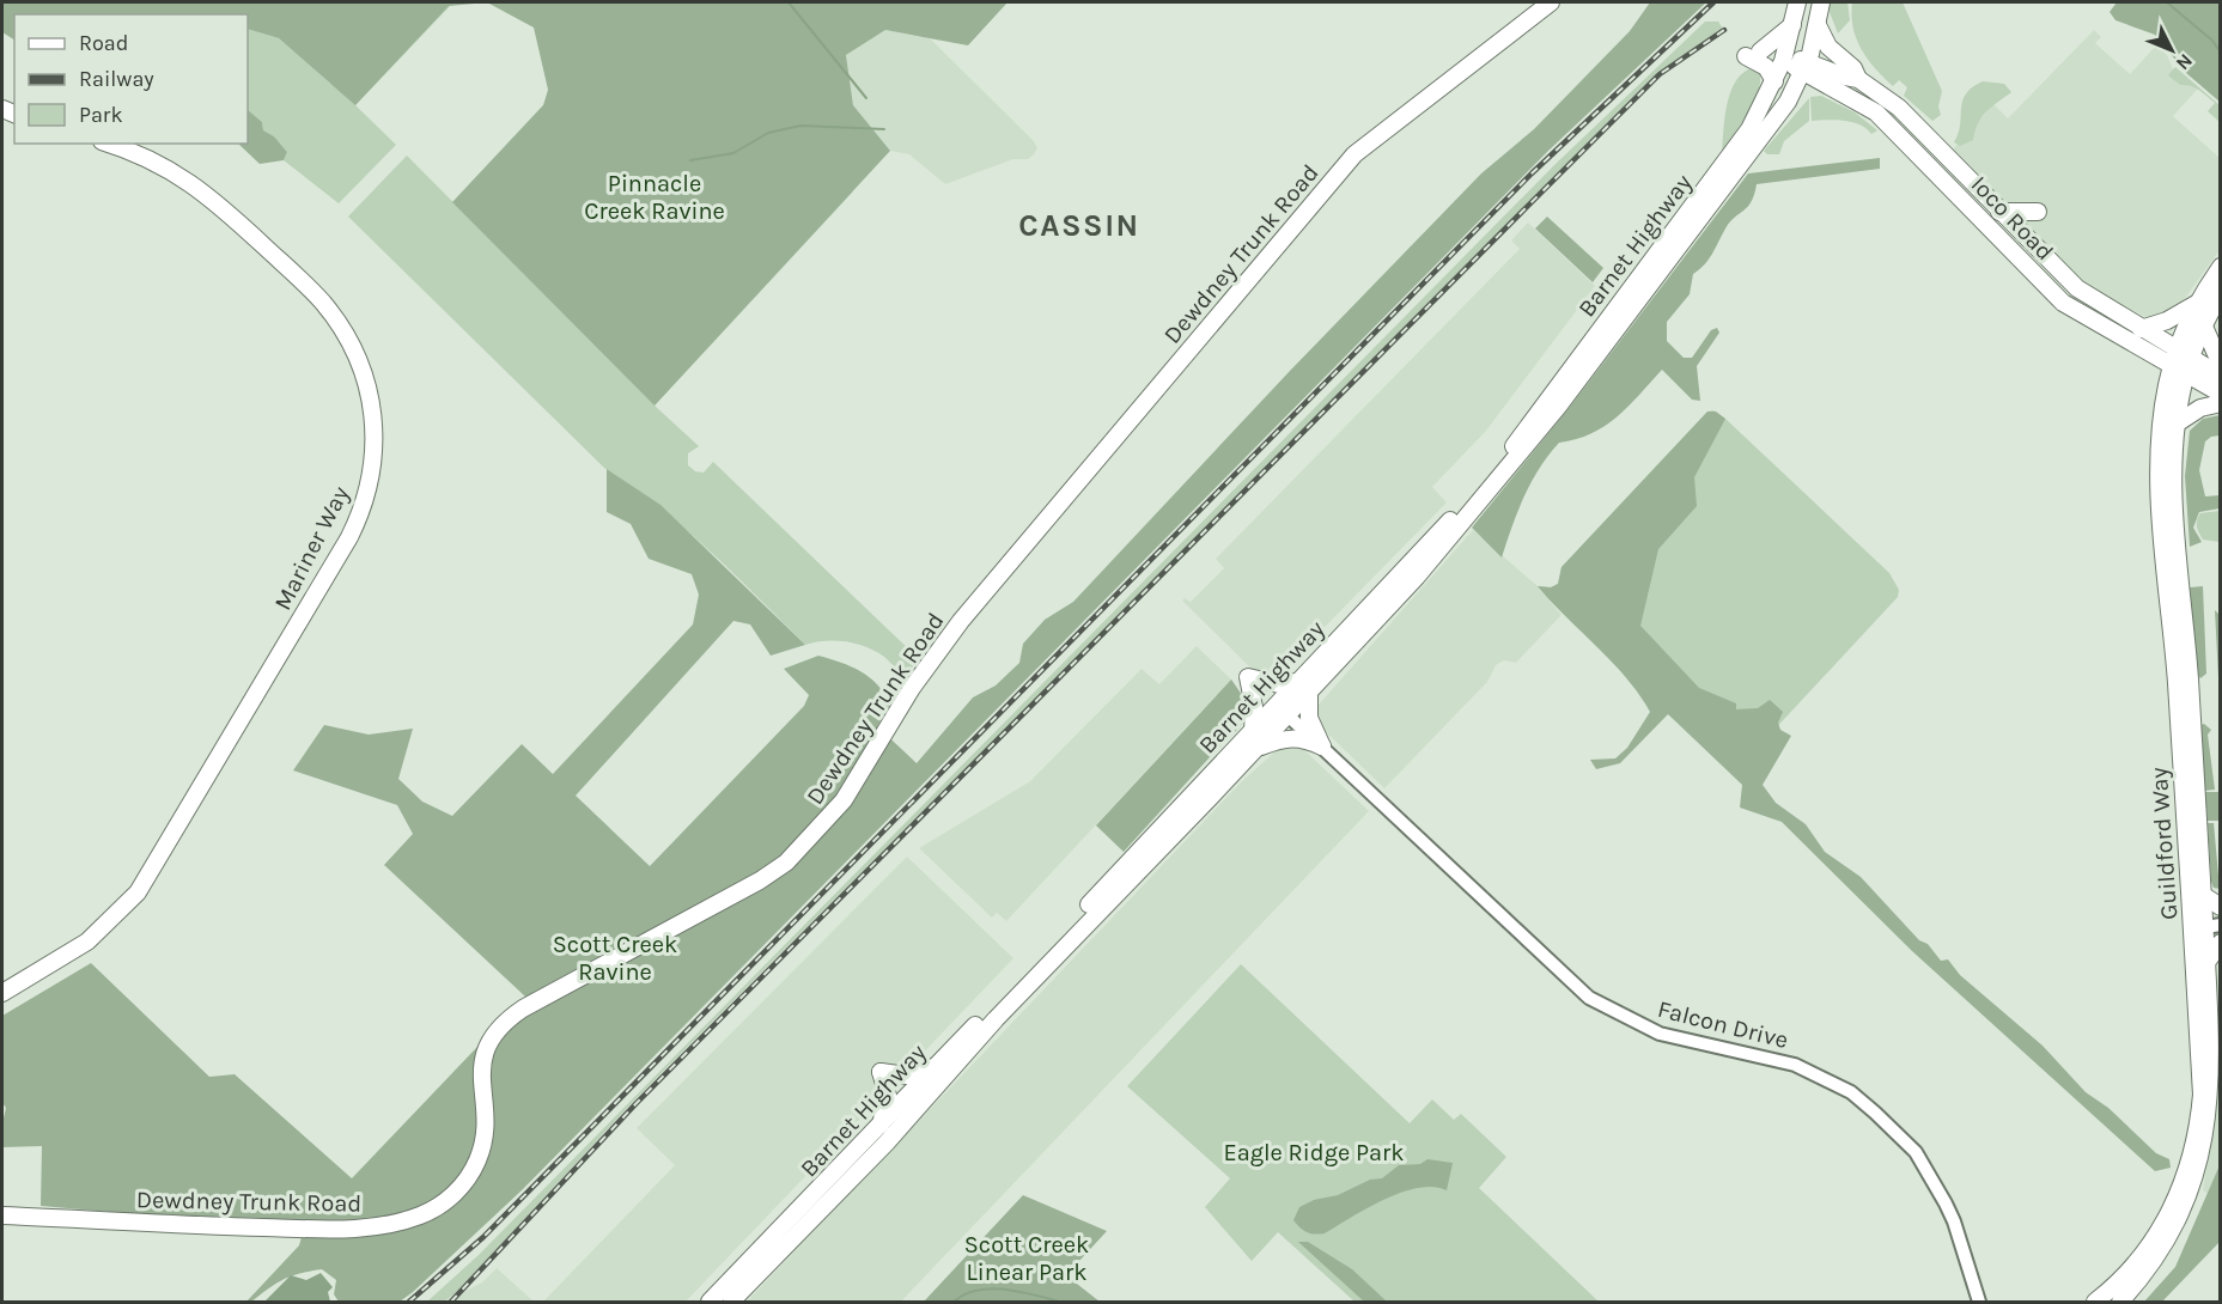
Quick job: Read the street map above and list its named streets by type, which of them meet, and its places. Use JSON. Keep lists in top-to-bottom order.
{
  "streets": {
    "main road": [
      "Ioco Road",
      "Barnet Highway",
      "Dewdney Trunk Road",
      "Mariner Way",
      "Guildford Way"
    ],
    "street": ["Falcon Drive"]
  },
  "crossings": [
    ["Ioco Road", "Barnet Highway"],
    ["Ioco Road", "Guildford Way"],
    ["Barnet Highway", "Falcon Drive"]
  ],
  "districts": ["CASSIN"],
  "parks": [
    "Pinnacle Creek Ravine",
    "Scott Creek Ravine",
    "Eagle Ridge Park",
    "Scott Creek Linear Park"
  ],
  "legend": ["Road", "Railway", "Park"],
  "north": "bottom right"
}
